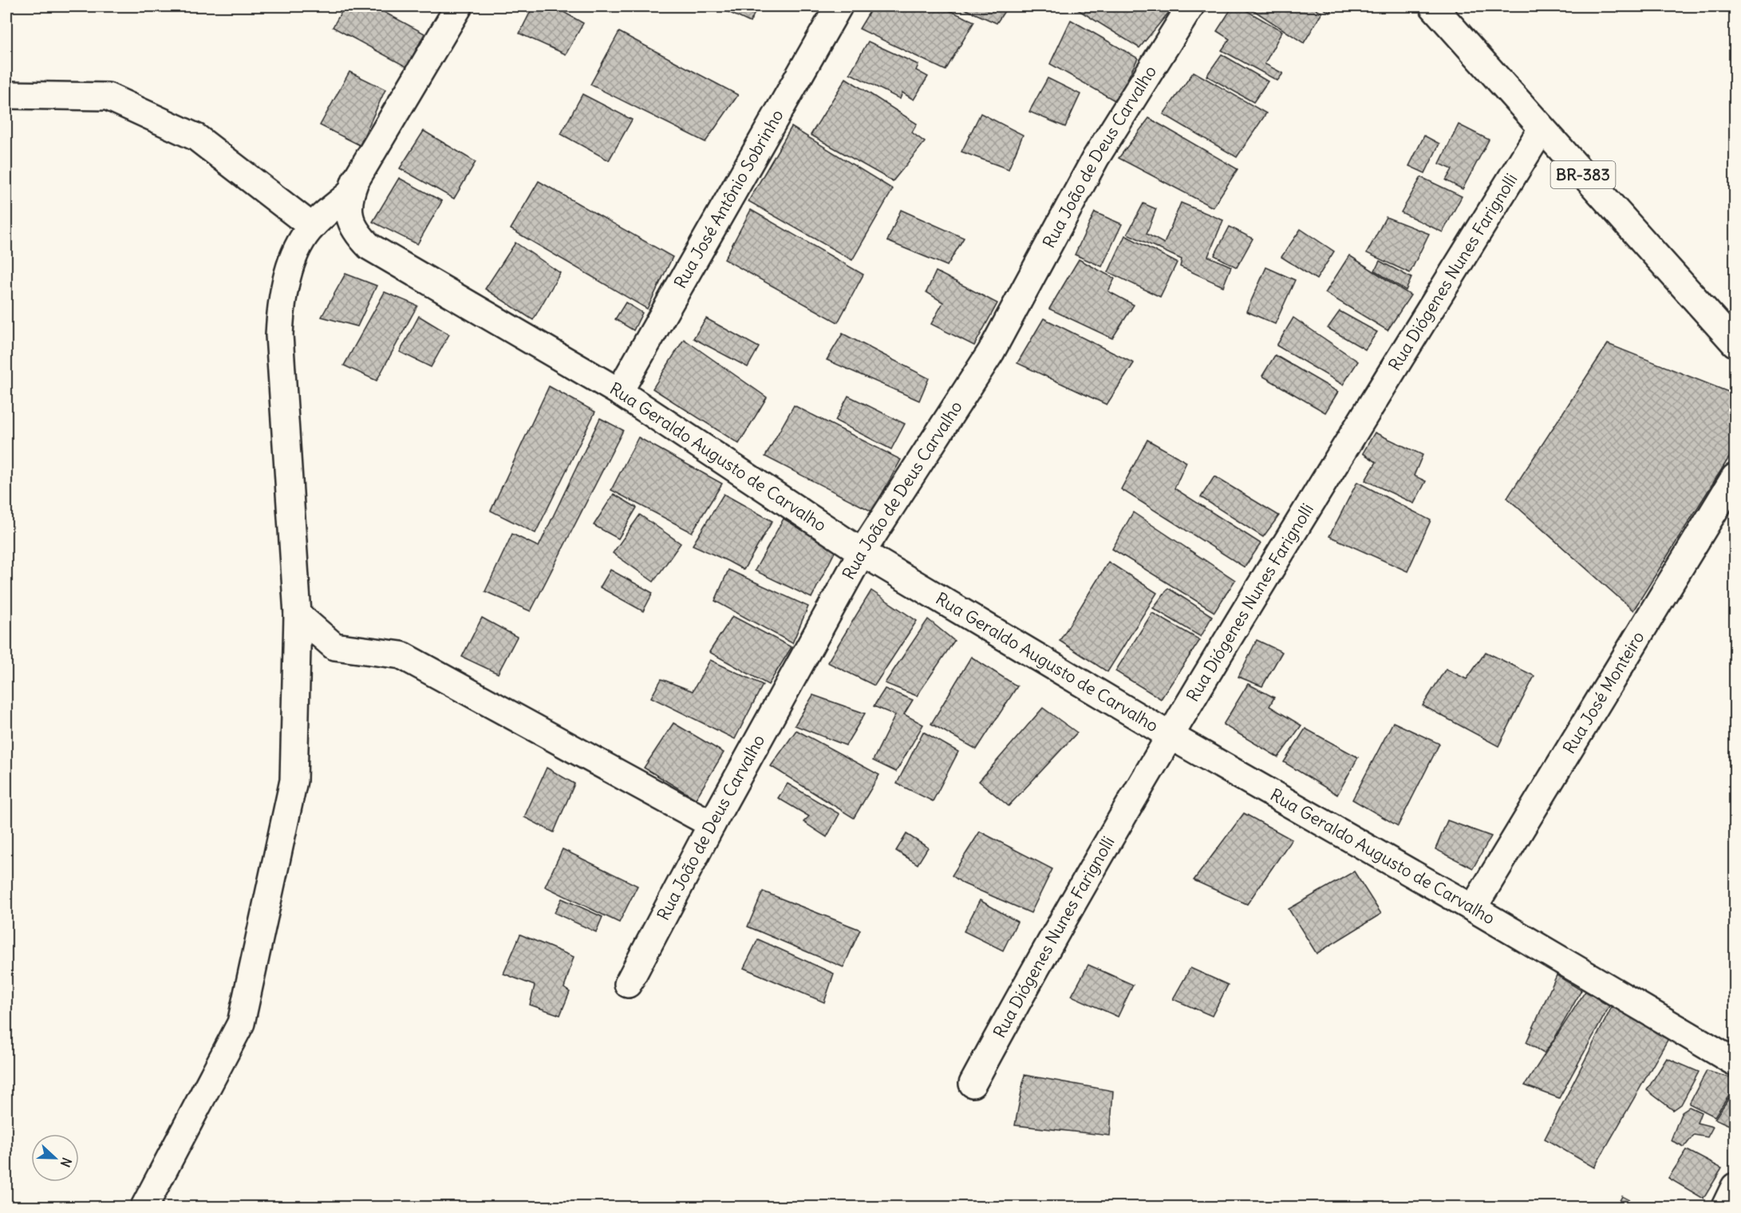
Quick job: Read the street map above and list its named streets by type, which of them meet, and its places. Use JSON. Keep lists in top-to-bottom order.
{
  "streets": {
    "main road": [
      "Rua João de Deus Carvalho",
      "BR-383",
      "Rua José Antônio Sobrinho",
      "Rua Diógenes Nunes Farignolli",
      "Rua Geraldo Augusto de Carvalho",
      "Rua José Monteiro"
    ]
  },
  "crossings": [
    ["Rua João de Deus Carvalho", "Rua Geraldo Augusto de Carvalho"],
    ["BR-383", "Rua Diógenes Nunes Farignolli"],
    ["Rua José Antônio Sobrinho", "Rua Geraldo Augusto de Carvalho"],
    ["Rua Diógenes Nunes Farignolli", "Rua Geraldo Augusto de Carvalho"],
    ["Rua Geraldo Augusto de Carvalho", "Rua José Monteiro"]
  ],
  "north": "right"
}
